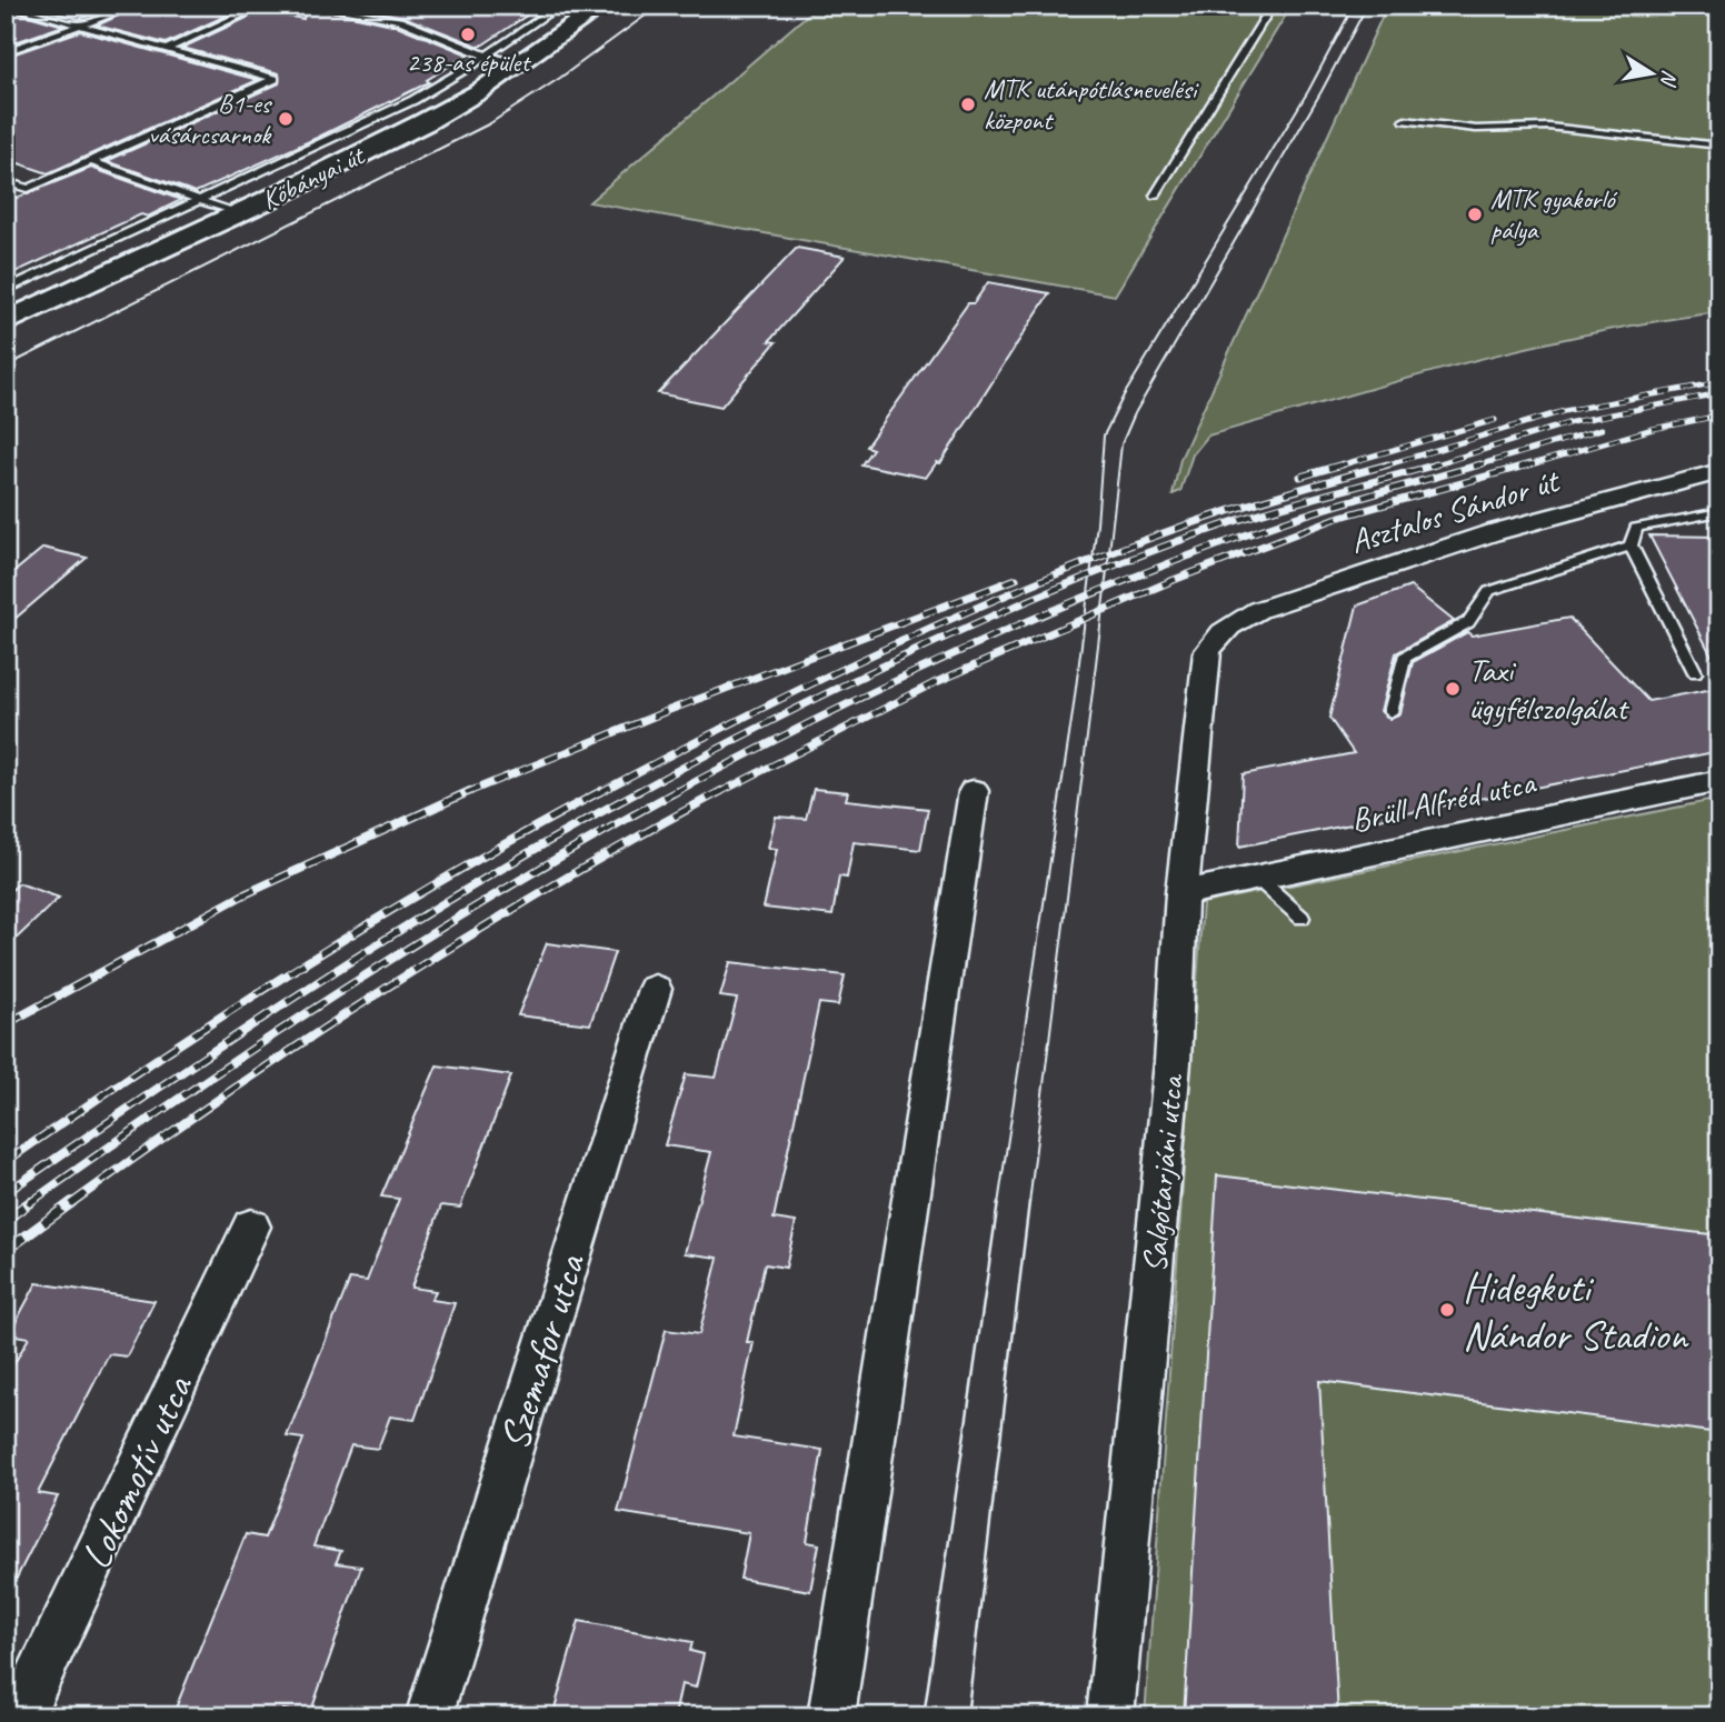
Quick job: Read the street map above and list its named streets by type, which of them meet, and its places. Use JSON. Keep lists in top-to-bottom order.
{
  "streets": {
    "main road": ["Kőbányai út"],
    "street": [
      "Asztalos Sándor út",
      "Brüll Alfréd utca",
      "Salgótarjáni utca",
      "Szemafor utca",
      "Lokomotív utca"
    ]
  },
  "crossings": [
    ["Asztalos Sándor út", "Salgótarjáni utca"],
    ["Brüll Alfréd utca", "Salgótarjáni utca"]
  ],
  "places": [
    "238-as épület",
    "MTK utánpótlásnevelési központ",
    "B1-es vásárcsarnok",
    "MTK gyakorló pálya",
    "Taxi ügyfélszolgálat",
    "Hidegkuti Nándor Stadion"
  ],
  "north": "right"
}
